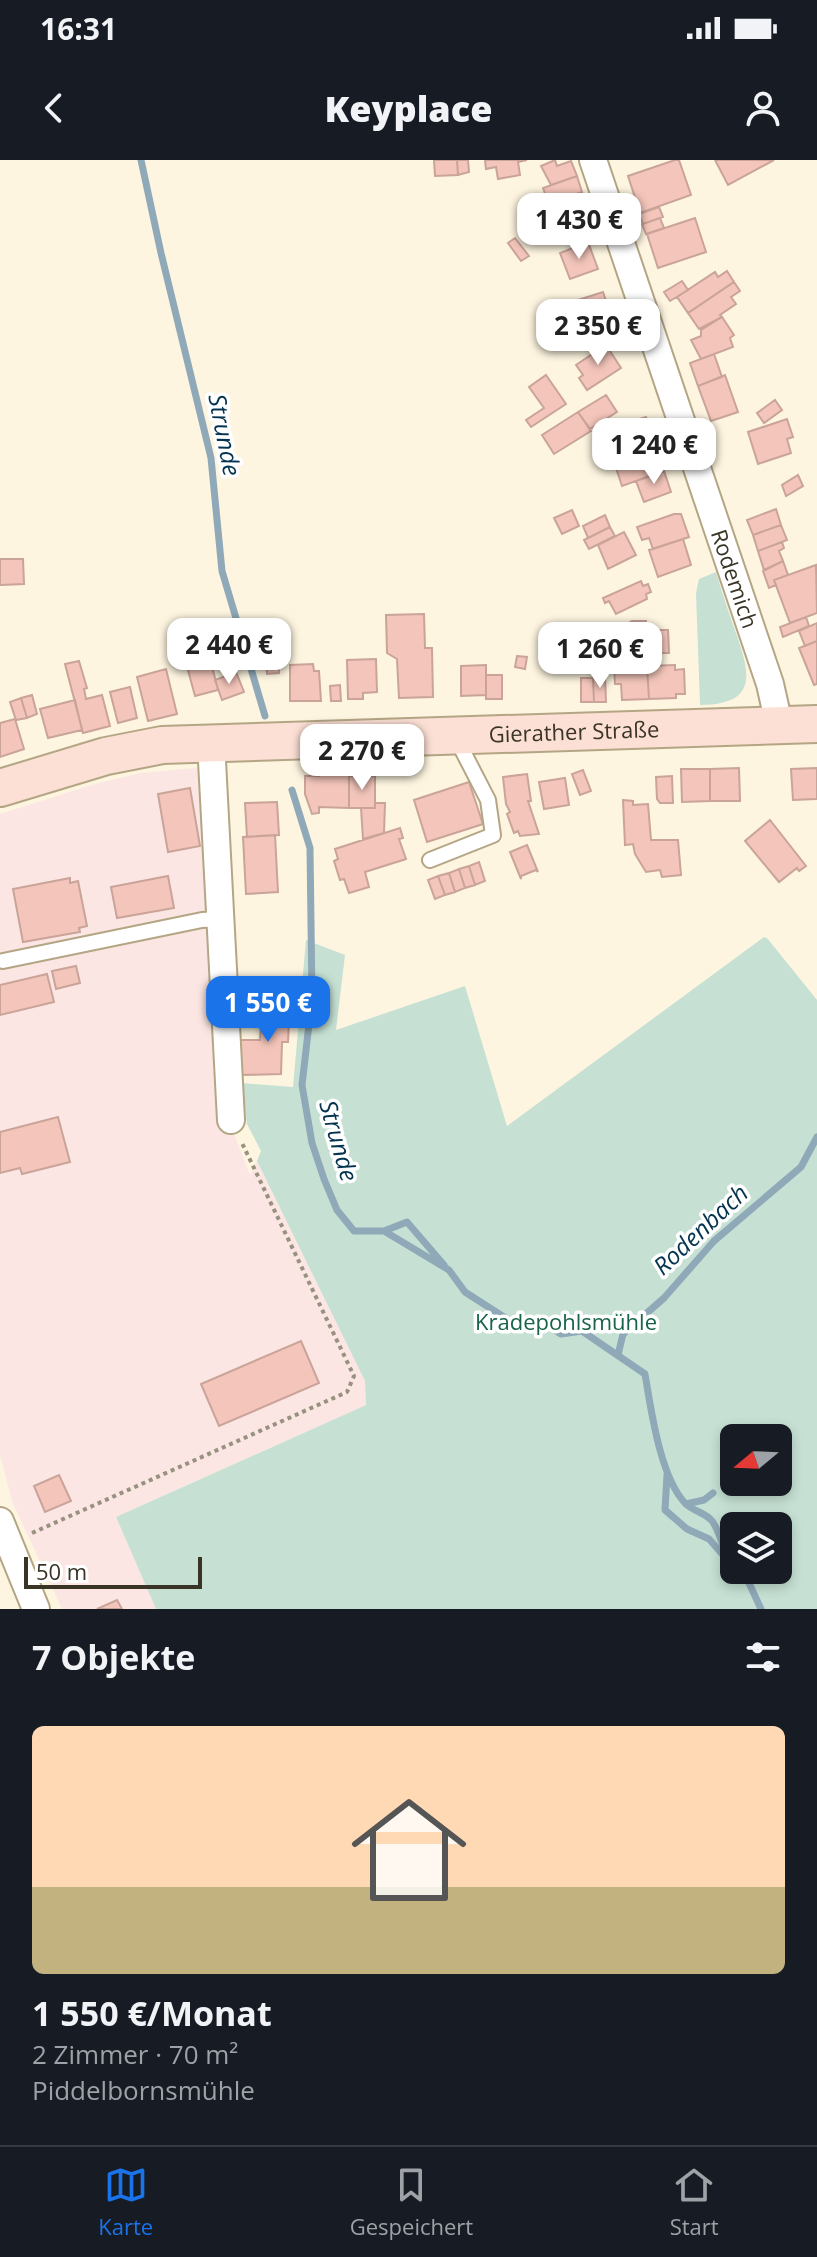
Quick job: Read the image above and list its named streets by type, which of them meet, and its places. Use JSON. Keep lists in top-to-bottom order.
{
  "streets": {
    "street": ["Rodemich", "Gierather Straße"]
  },
  "crossings": [
    ["Rodemich", "Gierather Straße"]
  ],
  "water": ["Strunde", "Rodenbach"],
  "parks": ["Kradepohlsmühle"],
  "scale_bar": "50 m",
  "north": "left",
  "page": {
    "status": "16:31",
    "header": "Keyplace",
    "price": [
      "1 430 €",
      "2 350 €",
      "1 240 €",
      "2 440 €",
      "1 260 €",
      "2 270 €",
      "1 550 €"
    ],
    "scale": "50 m",
    "heading": "7 Objekte",
    "list": [
      {
        "name": "1 550 €/Monat",
        "note": "2 Zimmer · 70 m² · Piddelbornsmühle"
      }
    ],
    "tabs": ["Karte", "Gespeichert", "Start"]
  }
}
